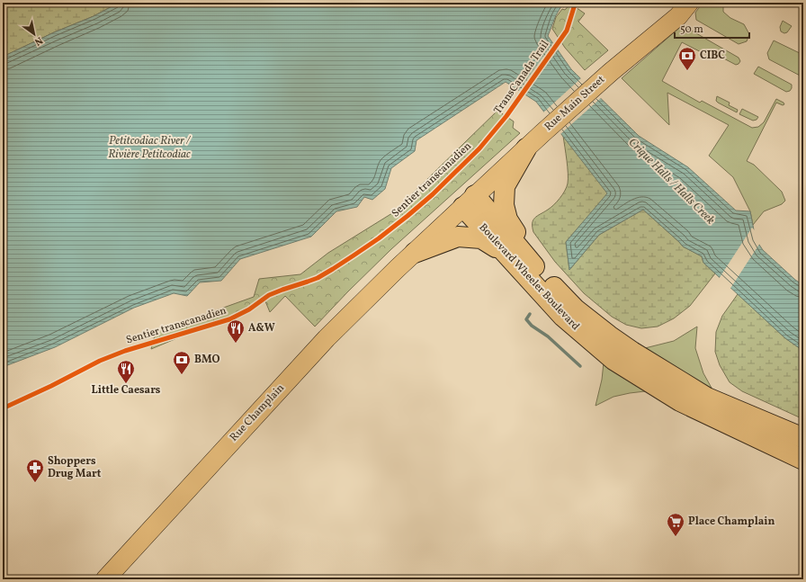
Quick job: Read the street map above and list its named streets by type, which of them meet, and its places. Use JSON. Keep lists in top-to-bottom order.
{
  "streets": {
    "highway": ["Boulevard Wheeler Boulevard"],
    "main road": ["Rue Main Street", "Rue Champlain"],
    "cycle path": ["TransCanada Trail"]
  },
  "crossings": [
    ["Rue Main Street", "Boulevard Wheeler Boulevard"],
    ["Rue Main Street", "Rue Champlain"],
    ["Boulevard Wheeler Boulevard", "Rue Champlain"]
  ],
  "water": ["Petitcodiac River / Rivière Petitcodiac", "Crique Halls / Halls Creek"],
  "places": {
    "bank": ["CIBC", "BMO"],
    "restaurant": ["A&W", "Little Caesars"],
    "pharmacy": ["Shoppers Drug Mart"],
    "supermarket": ["Place Champlain"]
  },
  "scale_bar": "50 m",
  "north": "bottom right"
}
